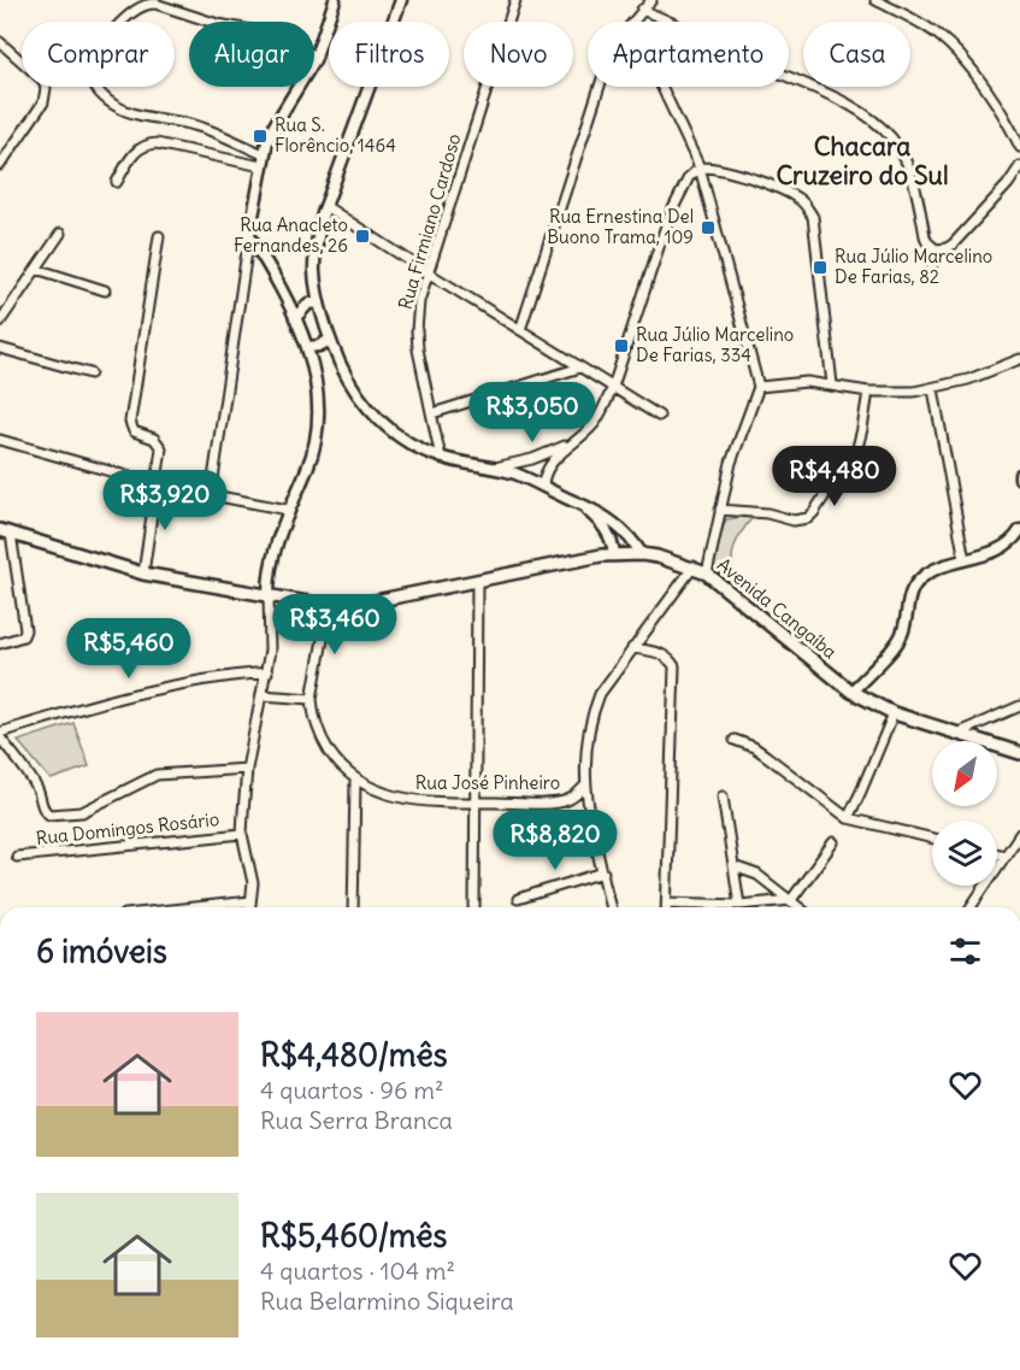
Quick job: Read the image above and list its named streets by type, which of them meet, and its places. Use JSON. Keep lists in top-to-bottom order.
{
  "streets": {
    "main road": ["Avenida Cangaíba"],
    "street": ["Rua Firmiano Cardoso", "Rua José Pinheiro", "Rua Domingos Rosário"]
  },
  "crossings": [
    ["Avenida Cangaíba", "Rua José Pinheiro"]
  ],
  "districts": ["Chacara Cruzeiro do Sul"],
  "places": {
    "transit": [
      "Rua S. Florêncio, 1464",
      "Rua Ernestina Del Buono Trama, 109",
      "Rua Anacleto Fernandes, 26",
      "Rua Júlio Marcelino De Farias, 82",
      "Rua Júlio Marcelino De Farias, 334"
    ]
  },
  "north": "bottom left",
  "page": {
    "chip": [
      "Comprar",
      "Alugar",
      "Filtros",
      "Novo",
      "Apartamento",
      "Casa"
    ],
    "price": [
      "R$3,050",
      "R$4,480",
      "R$3,920",
      "R$3,460",
      "R$5,460",
      "R$8,820"
    ],
    "heading": "6 imóveis",
    "list": [
      {
        "name": "R$4,480/mês",
        "note": "4 quartos · 96 m² · Rua Serra Branca"
      },
      {
        "name": "R$5,460/mês",
        "note": "4 quartos · 104 m² · Rua Belarmino Siqueira"
      }
    ]
  }
}
